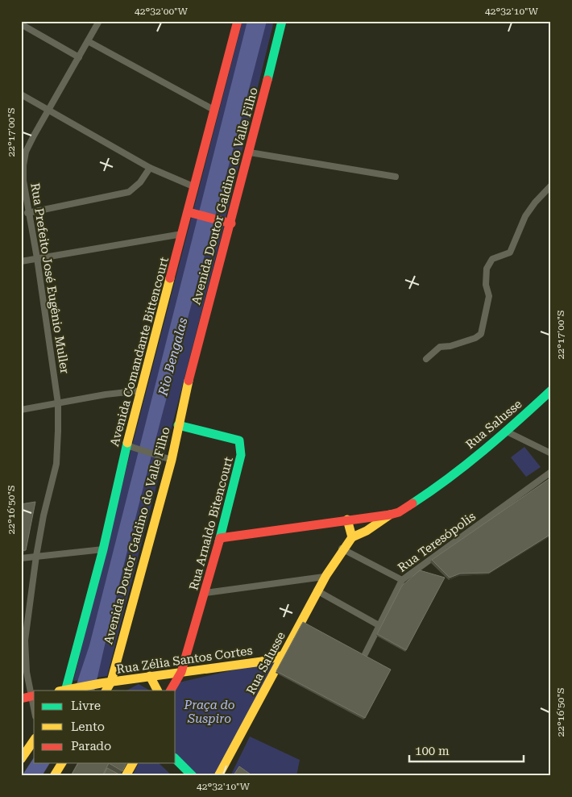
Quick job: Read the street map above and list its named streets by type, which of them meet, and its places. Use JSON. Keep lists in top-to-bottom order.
{
  "streets": {
    "main road": [
      "Avenida Doutor Galdino do Valle Filho",
      "Avenida Comandante Bittencourt",
      "Rua Salusse",
      "Rua Arnaldo Bitencourt",
      "Rua Zélia Santos Cortes"
    ],
    "street": ["Rua Prefeito José Eugênio Muller", "Rua Teresópolis"]
  },
  "crossings": [
    ["Avenida Doutor Galdino do Valle Filho", "Rua Arnaldo Bitencourt"],
    ["Avenida Doutor Galdino do Valle Filho", "Rua Zélia Santos Cortes"],
    ["Rua Salusse", "Rua Zélia Santos Cortes"],
    ["Rua Arnaldo Bitencourt", "Rua Zélia Santos Cortes"]
  ],
  "water": ["Rio Bengalas"],
  "parks": ["Praça do Suspiro"],
  "legend": ["Livre", "Lento", "Parado"],
  "scale_bar": "100 m",
  "coordinates": [
    "42°32'00\"W",
    "42°32'10\"W",
    "22°17'00\"S",
    "22°16'50\"S"
  ]
}
